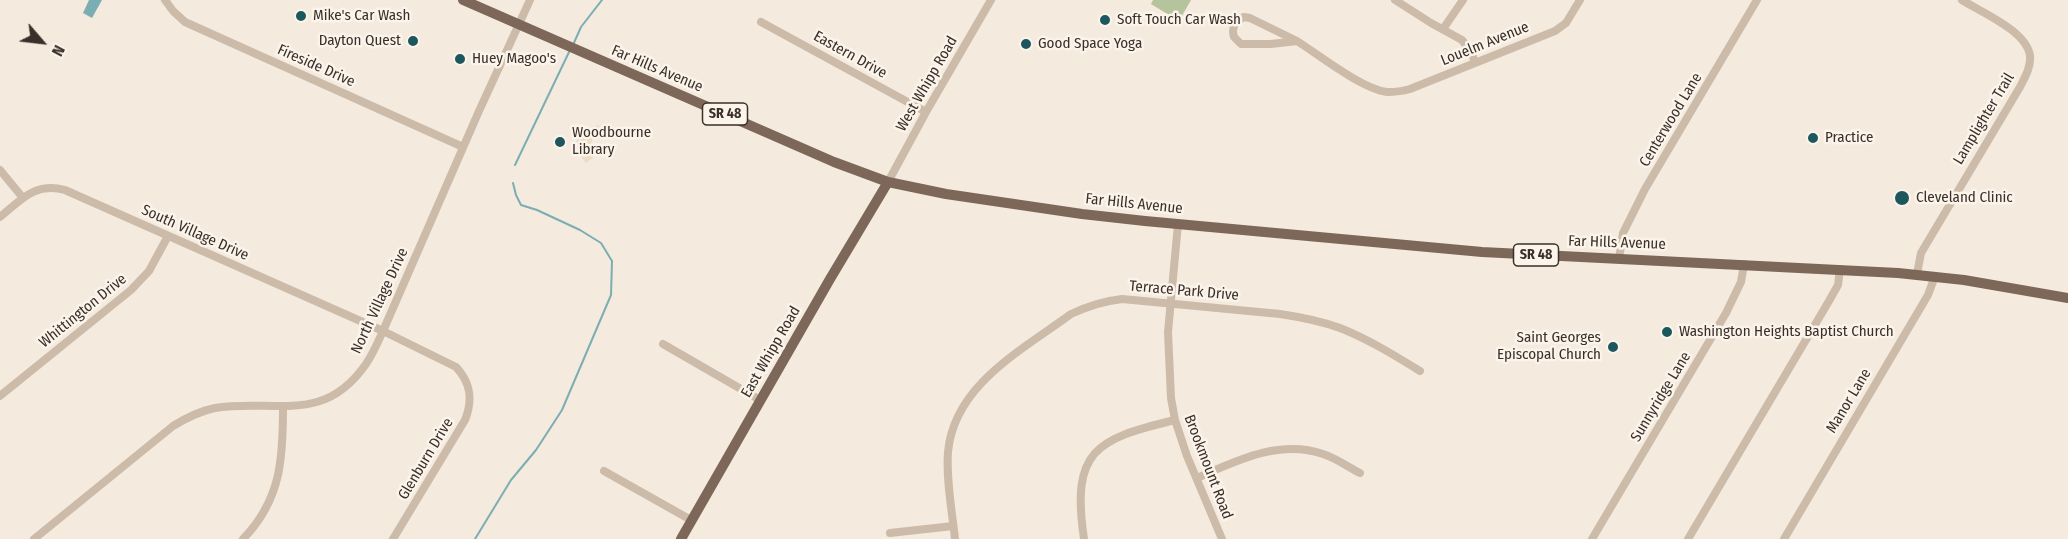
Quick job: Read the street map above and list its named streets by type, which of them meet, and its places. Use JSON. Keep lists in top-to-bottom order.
{
  "streets": {
    "main road": ["Far Hills Avenue", "SR 48", "East Whipp Road"],
    "street": [
      "Louelm Avenue",
      "Eastern Drive",
      "Fireside Drive",
      "West Whipp Road",
      "Lamplighter Trail",
      "Centerwood Lane",
      "South Village Drive",
      "Terrace Park Drive",
      "North Village Drive",
      "Whittington Drive",
      "Sunnyridge Lane",
      "Manor Lane",
      "Glenburn Drive",
      "Brookmount Road"
    ]
  },
  "crossings": [
    ["Eastern Drive", "West Whipp Road"],
    ["Fireside Drive", "North Village Drive"],
    ["Far Hills Avenue", "West Whipp Road"],
    ["Far Hills Avenue", "Lamplighter Trail"],
    ["Far Hills Avenue", "Centerwood Lane"],
    ["Far Hills Avenue", "North Village Drive"],
    ["Far Hills Avenue", "East Whipp Road"],
    ["Far Hills Avenue", "Sunnyridge Lane"],
    ["Far Hills Avenue", "Manor Lane"],
    ["Far Hills Avenue", "Brookmount Road"],
    ["West Whipp Road", "East Whipp Road"],
    ["South Village Drive", "North Village Drive"],
    ["South Village Drive", "Whittington Drive"],
    ["South Village Drive", "Glenburn Drive"],
    ["Terrace Park Drive", "Brookmount Road"],
    ["North Village Drive", "Glenburn Drive"]
  ],
  "places": [
    "Mike's Car Wash",
    "Soft Touch Car Wash",
    "Dayton Quest",
    "Good Space Yoga",
    "Huey Magoo's",
    "Practice",
    "Woodbourne Library",
    "Cleveland Clinic",
    "Washington Heights Baptist Church",
    "Saint Georges Episcopal Church"
  ],
  "north": "bottom right"
}
